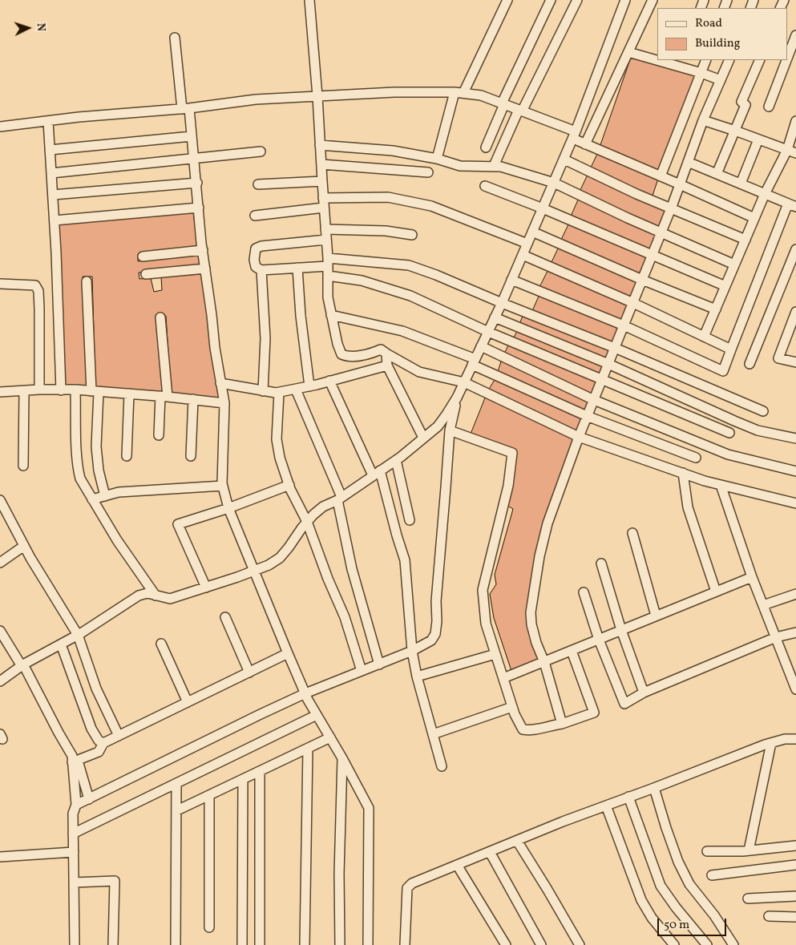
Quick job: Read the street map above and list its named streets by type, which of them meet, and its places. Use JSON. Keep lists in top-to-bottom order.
{
  "legend": ["Road", "Building"],
  "scale_bar": "50 m",
  "north": "right"
}
